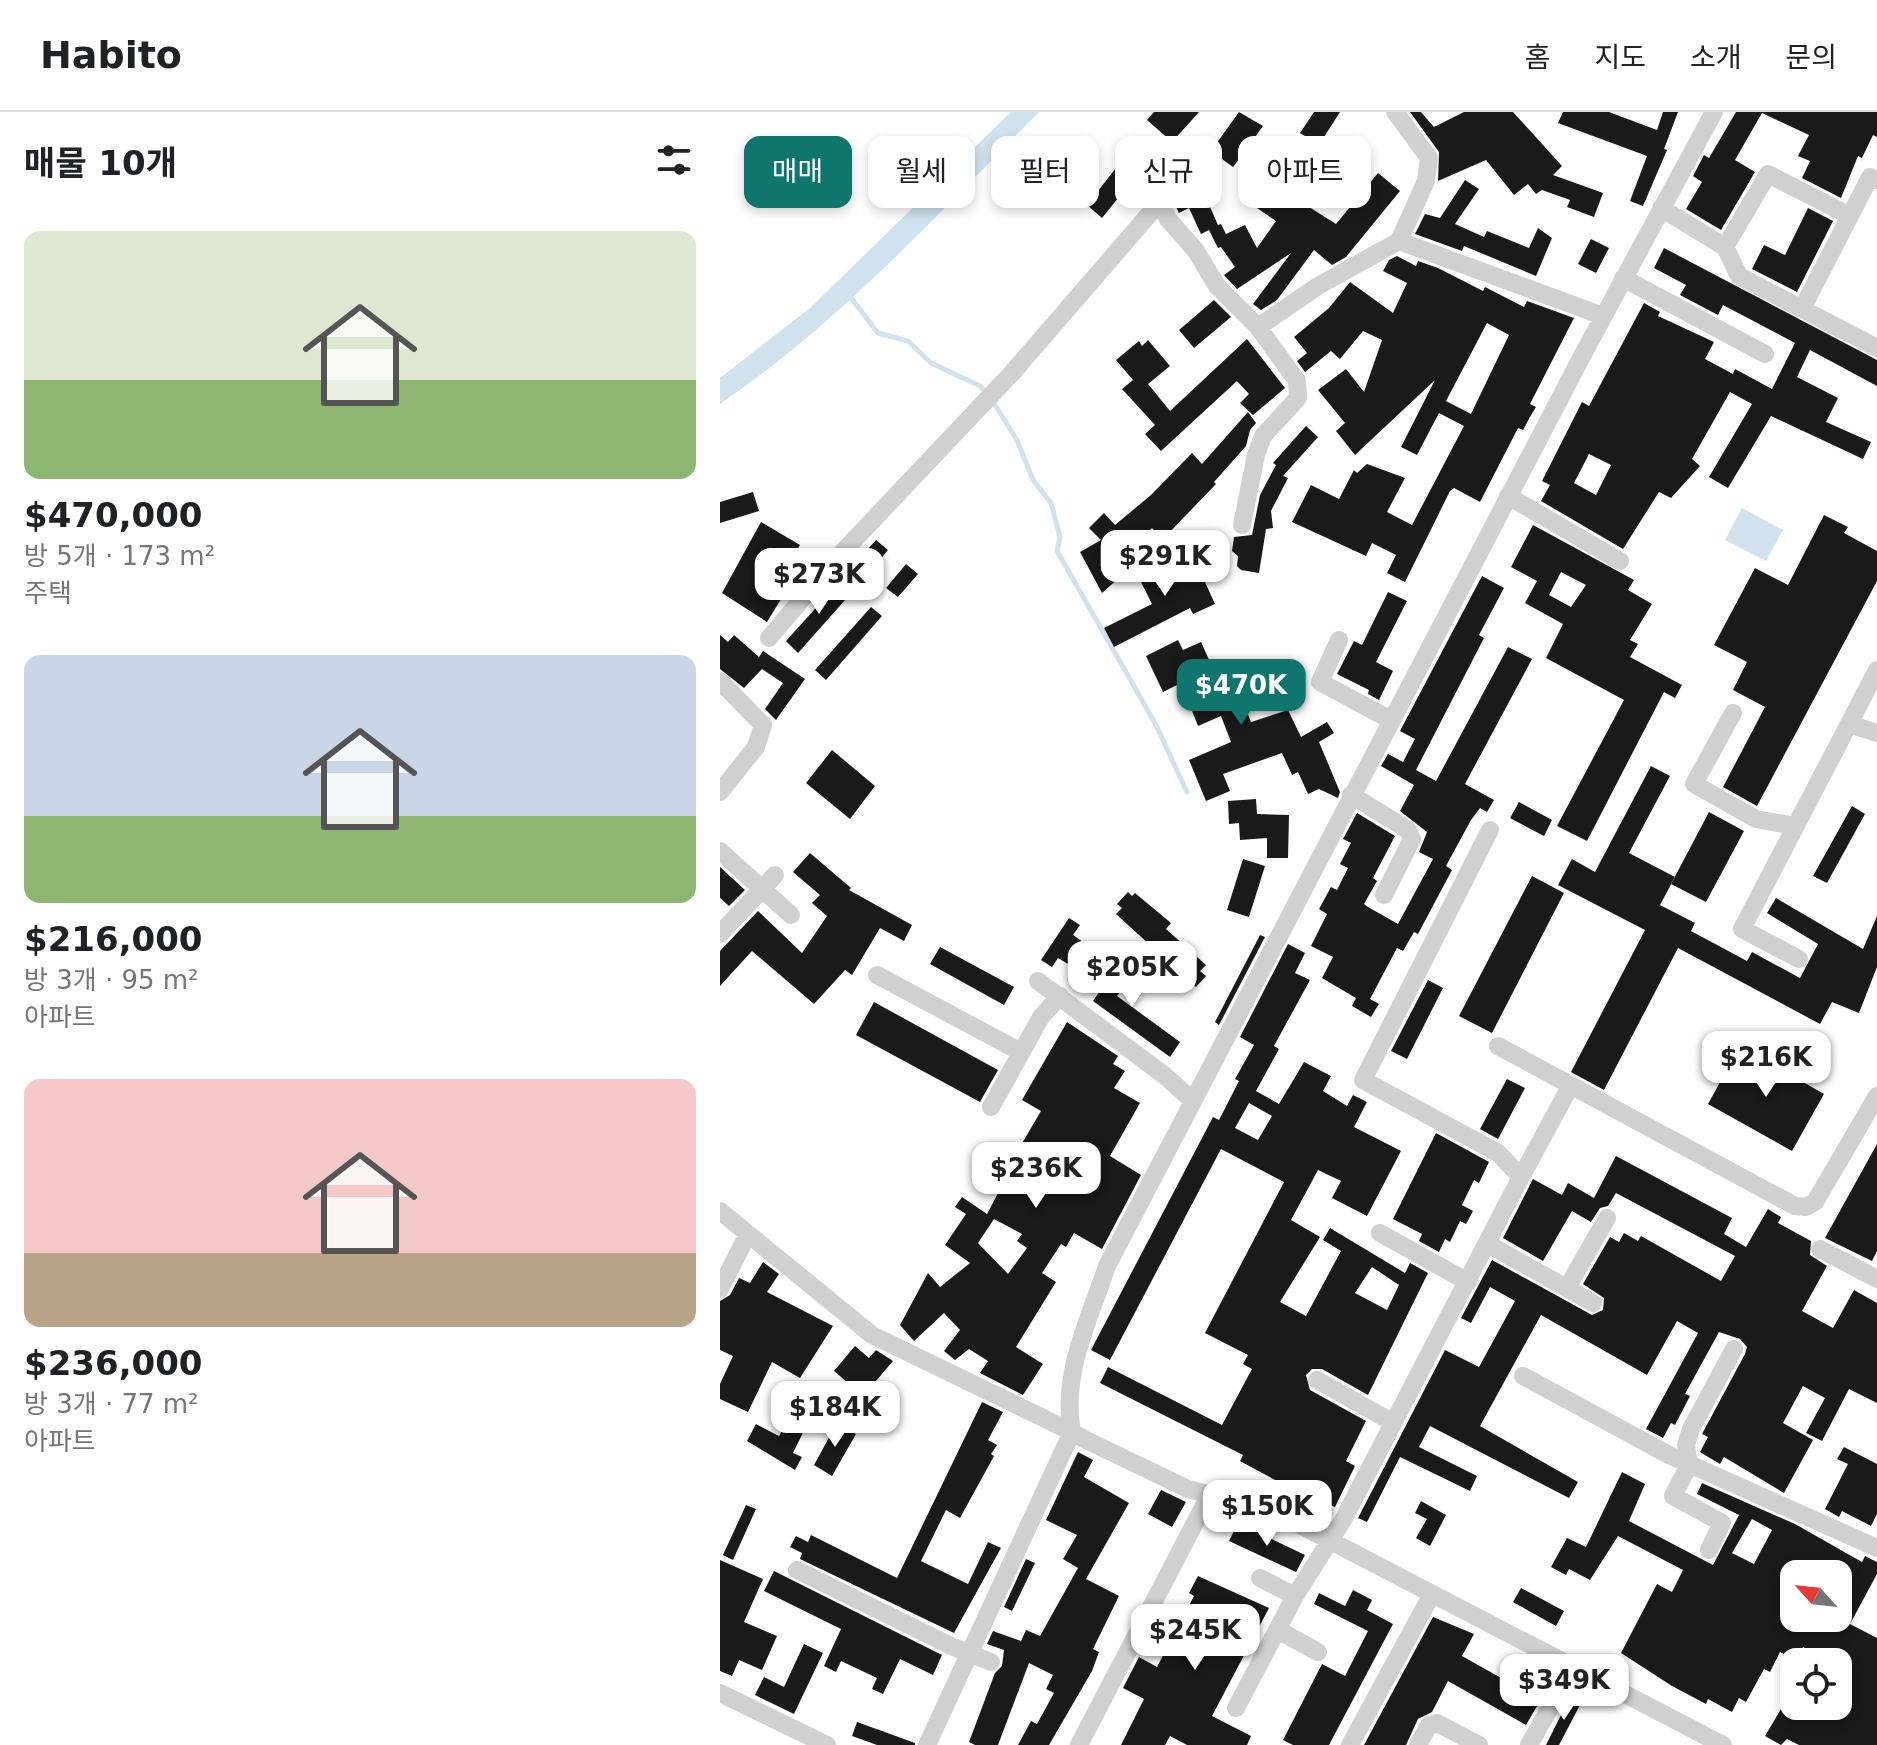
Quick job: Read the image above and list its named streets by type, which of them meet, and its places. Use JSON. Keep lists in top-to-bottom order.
{
  "north": "top left",
  "page": {
    "header": "Habito",
    "nav": [
      "홈",
      "지도",
      "소개",
      "문의"
    ],
    "heading": "매물 10개",
    "chip": [
      "매매",
      "월세",
      "필터",
      "신규",
      "아파트"
    ],
    "list": [
      {
        "name": "$470,000",
        "note": "방 5개 · 173 m² · 주택"
      },
      {
        "name": "$216,000",
        "note": "방 3개 · 95 m² · 아파트"
      },
      {
        "name": "$236,000",
        "note": "방 3개 · 77 m² · 아파트"
      }
    ],
    "price": [
      "$291K",
      "$273K",
      "$470K",
      "$205K",
      "$216K",
      "$236K",
      "$184K",
      "$150K",
      "$245K",
      "$349K"
    ]
  }
}
